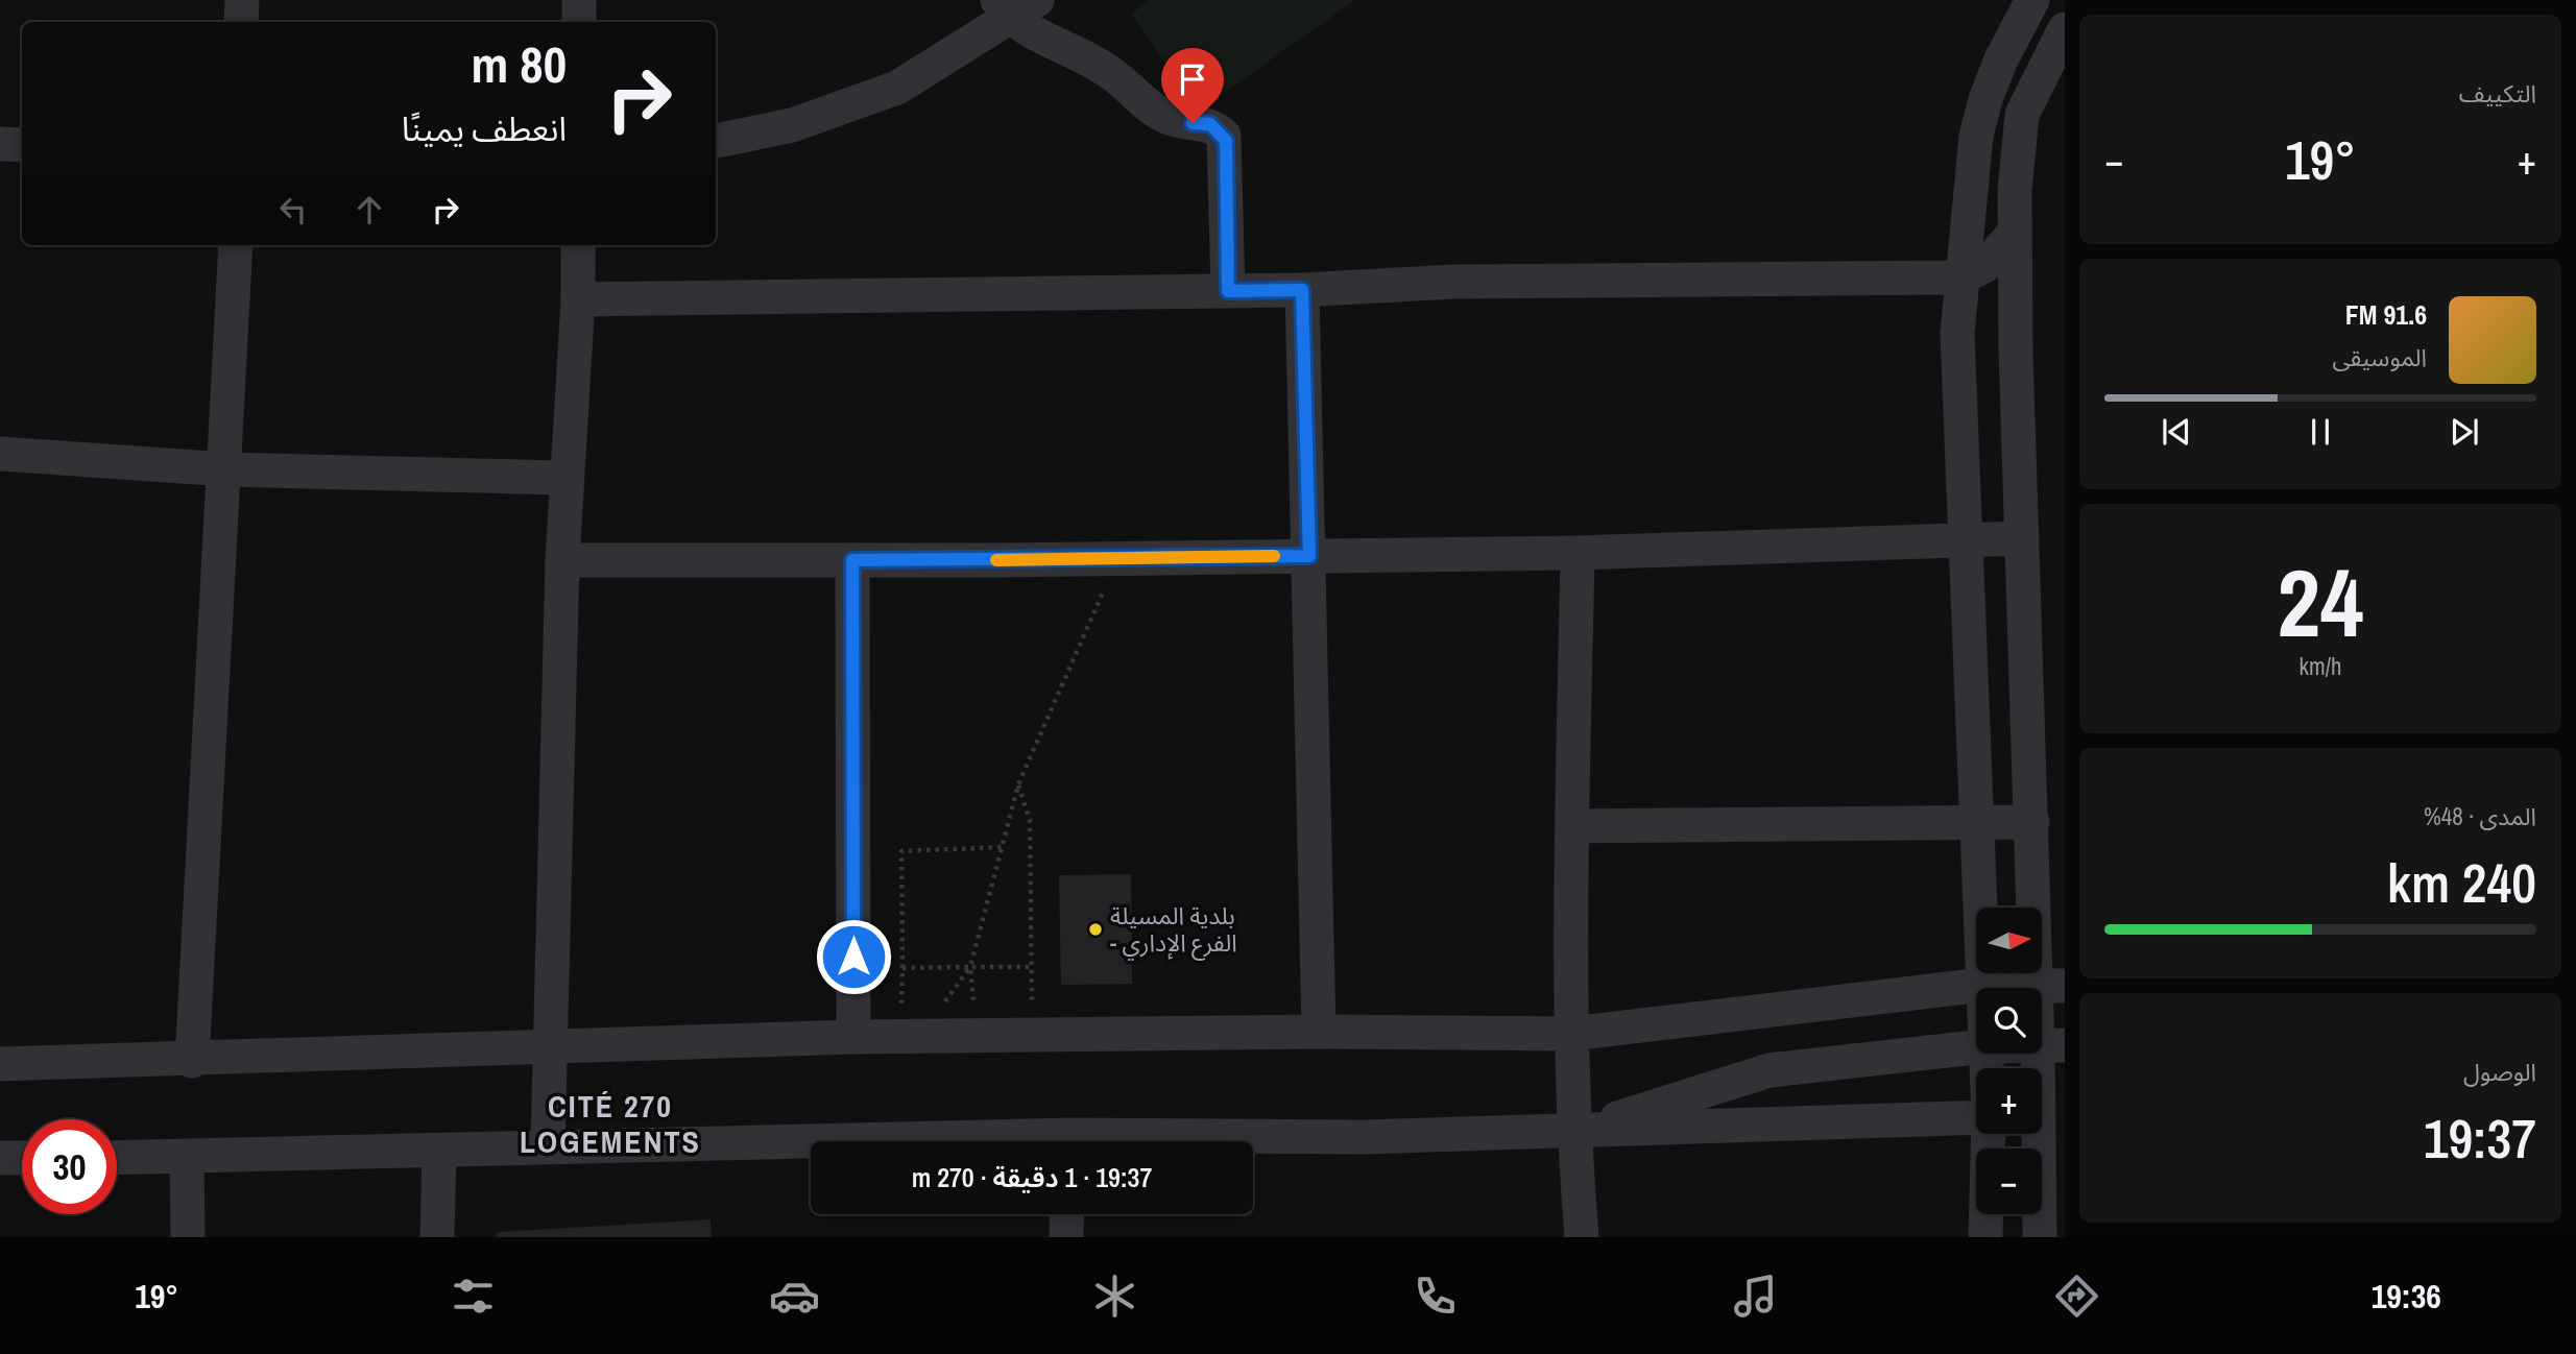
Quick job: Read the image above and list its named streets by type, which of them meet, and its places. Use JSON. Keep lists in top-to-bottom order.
{
  "districts": ["CITÉ 270 LOGEMENTS"],
  "places": ["بلدية المسيلة - الفرع الإداري"],
  "north": "right",
  "page": {
    "tile": [
      "التكييف",
      ["24", "km/h"],
      ["المدى · 48%", "240 km"],
      ["الوصول", "19:37"]
    ],
    "turn": ["80 m", "انعطف يمينًا"],
    "heat": ["−", "19°", "+"],
    "song": ["91.6 FM", "الموسيقى"],
    "map_buttons": ["+", "−"],
    "limit": "30",
    "trip": "19:37 · 1 دقيقة · 270 m",
    "tabs": ["19:36", "19°"]
  }
}
